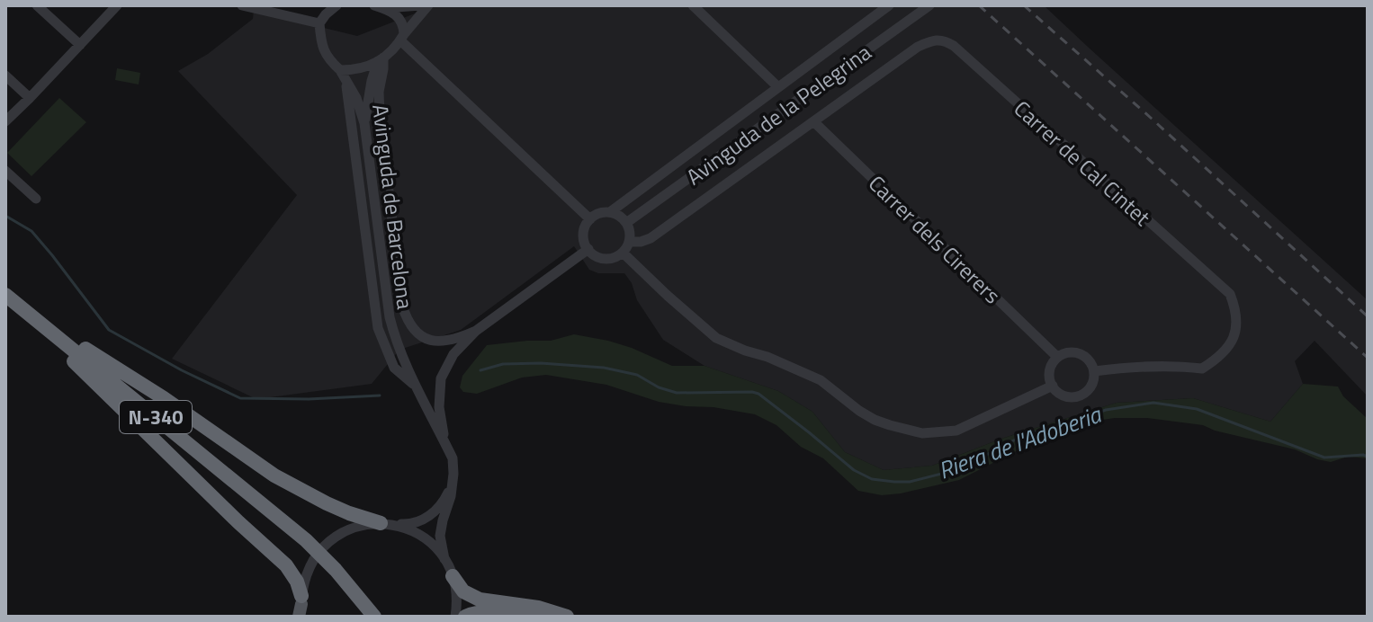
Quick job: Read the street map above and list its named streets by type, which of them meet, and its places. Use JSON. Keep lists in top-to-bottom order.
{
  "streets": {
    "highway": ["N-340"],
    "street": [
      "Avinguda de la Pelegrina",
      "Carrer de Cal Cintet",
      "Avinguda de Barcelona",
      "Carrer dels Cirerers"
    ]
  },
  "crossings": [
    ["Avinguda de la Pelegrina", "Carrer de Cal Cintet"],
    ["Avinguda de la Pelegrina", "Carrer dels Cirerers"],
    ["Carrer de Cal Cintet", "Carrer dels Cirerers"]
  ],
  "water": ["Riera de l'Adoberia"]
}
